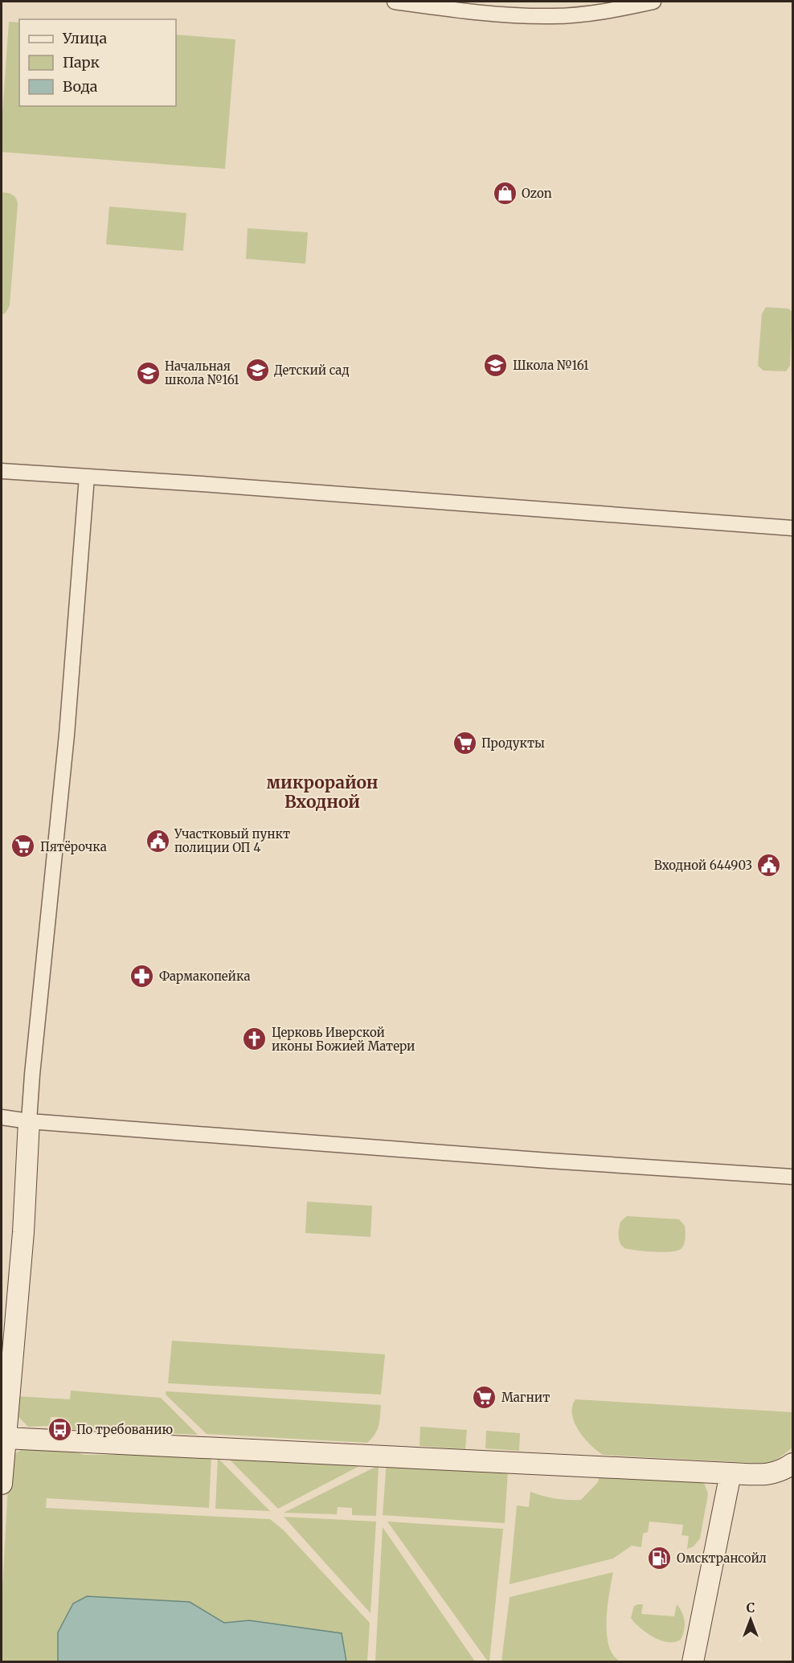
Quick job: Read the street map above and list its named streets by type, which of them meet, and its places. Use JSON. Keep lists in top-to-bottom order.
{
  "districts": ["микрорайон Входной"],
  "places": {
    "shop": ["Ozon"],
    "school or university": ["Школа №161", "Детский сад", "Начальная школа №161"],
    "supermarket": ["Продукты", "Пятёрочка", "Магнит"],
    "public building": ["Участковый пункт полиции ОП 4", "Входной 644903"],
    "pharmacy": ["Фармакопейка"],
    "church": ["Церковь Иверской иконы Божией Матери"],
    "bus stop": ["По требованию"],
    "fuel station": ["Омсктрансойл"]
  },
  "legend": ["Улица", "Парк", "Вода"],
  "north": "top"
}
